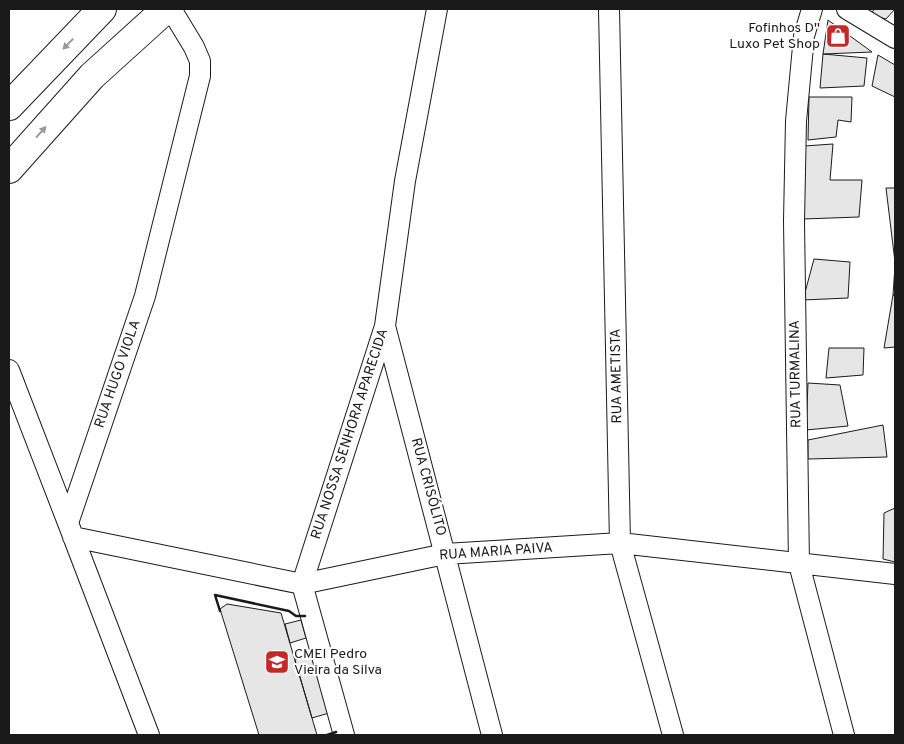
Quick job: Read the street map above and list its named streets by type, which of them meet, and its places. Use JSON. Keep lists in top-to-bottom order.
{
  "streets": {
    "street": [
      "RUA HUGO VIOLA",
      "RUA TURMALINA",
      "RUA AMETISTA",
      "RUA NOSSA SENHORA APARECIDA",
      "RUA CRISÓLITO",
      "RUA MARIA PAIVA"
    ]
  },
  "crossings": [
    ["RUA HUGO VIOLA", "RUA MARIA PAIVA"],
    ["RUA TURMALINA", "RUA MARIA PAIVA"],
    ["RUA AMETISTA", "RUA MARIA PAIVA"],
    ["RUA NOSSA SENHORA APARECIDA", "RUA CRISÓLITO"],
    ["RUA NOSSA SENHORA APARECIDA", "RUA MARIA PAIVA"],
    ["RUA CRISÓLITO", "RUA MARIA PAIVA"]
  ],
  "places": {
    "shop": ["Fofinhos D'' Luxo Pet Shop"],
    "school or university": ["CMEI Pedro Vieira da Silva"]
  }
}
